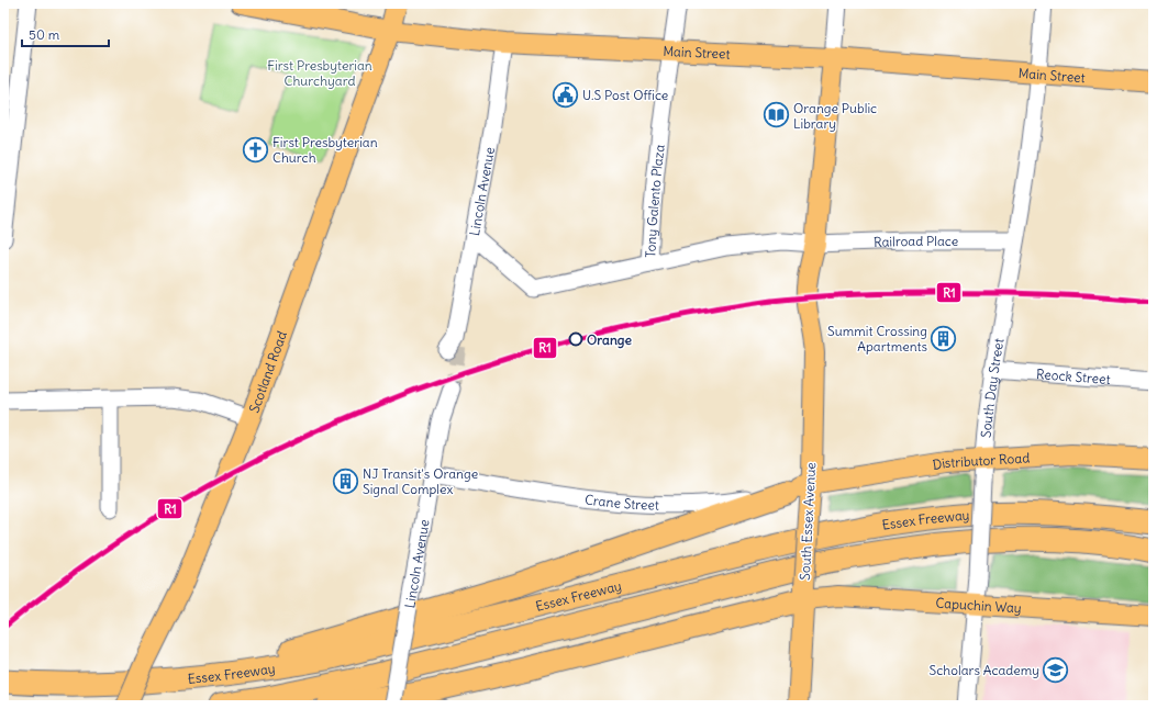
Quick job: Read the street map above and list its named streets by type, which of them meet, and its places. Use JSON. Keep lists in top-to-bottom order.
{
  "streets": {
    "highway": ["Essex Freeway"],
    "main road": [
      "Main Street",
      "Scotland Road",
      "Distributor Road",
      "Crane Street",
      "South Essex Avenue",
      "Capuchin Way"
    ],
    "street": [
      "Lincoln Avenue",
      "Tony Galento Plaza",
      "Railroad Place",
      "Reock Street",
      "South Day Street"
    ]
  },
  "crossings": [
    ["Main Street", "Lincoln Avenue"],
    ["Main Street", "Tony Galento Plaza"],
    ["Main Street", "Scotland Road"],
    ["Main Street", "South Day Street"],
    ["Main Street", "South Essex Avenue"],
    ["Lincoln Avenue", "Crane Street"],
    ["Tony Galento Plaza", "Railroad Place"],
    ["Tony Galento Plaza", "South Essex Avenue"],
    ["Railroad Place", "South Day Street"],
    ["Railroad Place", "South Essex Avenue"],
    ["Reock Street", "South Day Street"],
    ["South Day Street", "Distributor Road"],
    ["South Day Street", "Capuchin Way"],
    ["Distributor Road", "Crane Street"],
    ["Distributor Road", "South Essex Avenue"],
    ["Crane Street", "South Essex Avenue"],
    ["South Essex Avenue", "Capuchin Way"]
  ],
  "parks": ["First Presbyterian Churchyard"],
  "places": {
    "public building": ["U.S Post Office"],
    "library": ["Orange Public Library"],
    "church": ["First Presbyterian Church"],
    "building": ["Summit Crossing Apartments", "NJ Transit's Orange Signal Complex"],
    "other": ["Orange"],
    "school or university": ["Scholars Academy"]
  },
  "lines": ["transit line R1"],
  "scale_bar": "50 m"
}
